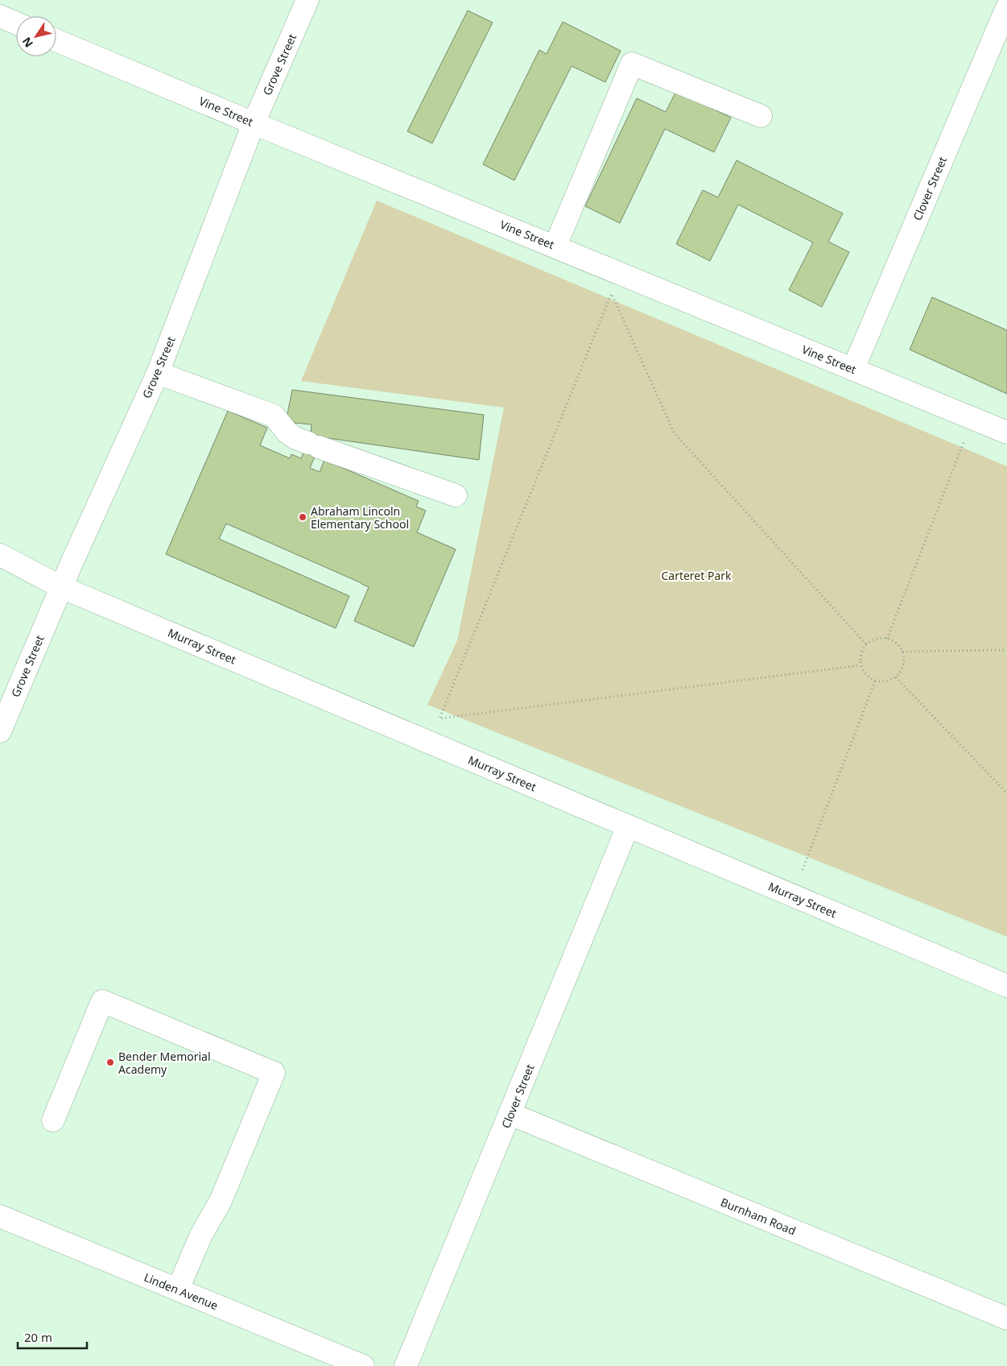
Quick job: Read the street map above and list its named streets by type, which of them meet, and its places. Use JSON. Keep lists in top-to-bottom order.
{
  "streets": {
    "street": [
      "Grove Street",
      "Vine Street",
      "Clover Street",
      "Murray Street",
      "Burnham Road",
      "Linden Avenue"
    ]
  },
  "crossings": [
    ["Grove Street", "Vine Street"],
    ["Grove Street", "Murray Street"],
    ["Vine Street", "Clover Street"],
    ["Clover Street", "Murray Street"],
    ["Clover Street", "Burnham Road"]
  ],
  "parks": ["Carteret Park"],
  "places": ["Abraham Lincoln Elementary School", "Bender Memorial Academy"],
  "scale_bar": "20 m",
  "north": "bottom left"
}
